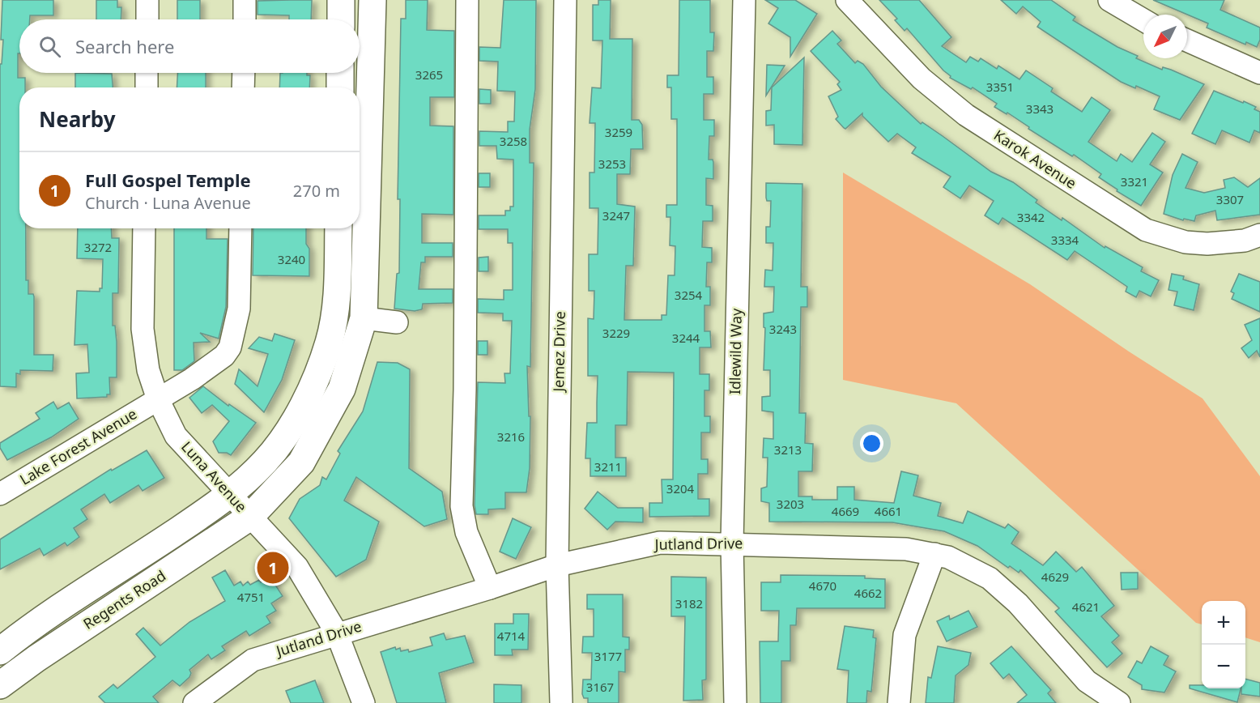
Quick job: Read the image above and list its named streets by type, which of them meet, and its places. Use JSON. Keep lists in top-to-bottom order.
{
  "streets": {
    "main road": ["Regents Road"],
    "street": [
      "Karok Avenue",
      "Jemez Drive",
      "Idlewild Way",
      "Lake Forest Avenue",
      "Luna Avenue",
      "Jutland Drive"
    ]
  },
  "crossings": [
    ["Jemez Drive", "Jutland Drive"],
    ["Idlewild Way", "Jutland Drive"],
    ["Lake Forest Avenue", "Luna Avenue"],
    ["Luna Avenue", "Jutland Drive"],
    ["Luna Avenue", "Regents Road"]
  ],
  "house_numbers": [
    "3265",
    "3351",
    "3343",
    "3259",
    "3258",
    "3253",
    "3321",
    "3307",
    "3247",
    "3342",
    "3334",
    "3272",
    "3240",
    "3254",
    "3243",
    "3229",
    "3244",
    "3216",
    "3213",
    "3211",
    "3204",
    "3203",
    "4669",
    "4661",
    "4629",
    "4670",
    "4662",
    "4751",
    "3182",
    "4621",
    "4714",
    "3177",
    "3167"
  ],
  "north": "bottom left",
  "page": {
    "search": "Search here",
    "heading": "Nearby",
    "list": [
      {
        "mark": "1",
        "name": "Full Gospel Temple",
        "note": "Church · Luna Avenue",
        "value": "270 m"
      }
    ],
    "pins": "1",
    "map_buttons": ["+", "−"]
  }
}
